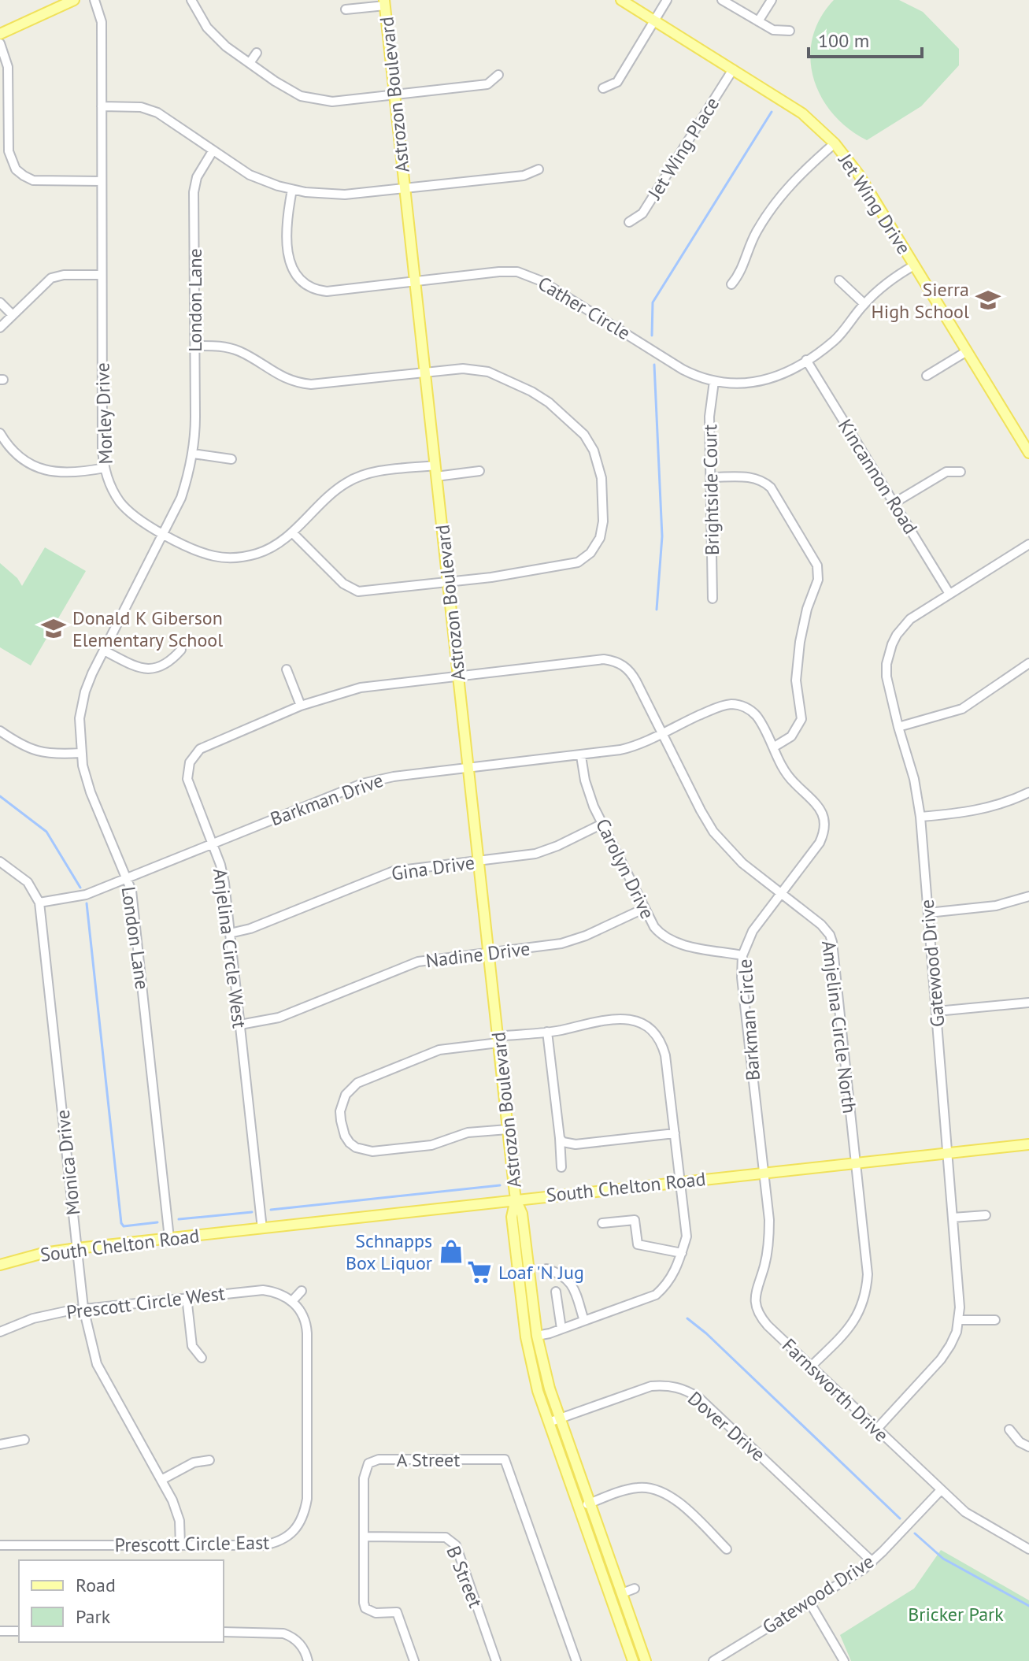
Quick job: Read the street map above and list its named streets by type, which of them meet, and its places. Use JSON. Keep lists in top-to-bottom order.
{
  "streets": {
    "main road": ["Astrozon Boulevard", "Jet Wing Drive", "South Chelton Road"],
    "street": [
      "Jet Wing Place",
      "London Lane",
      "Cather Circle",
      "Morley Drive",
      "Kincannon Road",
      "Brightside Court",
      "Barkman Drive",
      "Gina Drive",
      "Carolyn Drive",
      "Anjelina Circle West",
      "Nadine Drive",
      "Gatewood Drive",
      "Barkman Circle",
      "Amjelina Circle North",
      "Monica Drive",
      "Prescott Circle West",
      "Farnsworth Drive",
      "Dover Drive",
      "A Street",
      "Prescott Circle East",
      "B Street"
    ]
  },
  "crossings": [
    ["Astrozon Boulevard", "Cather Circle"],
    ["Astrozon Boulevard", "Morley Drive"],
    ["Astrozon Boulevard", "Barkman Drive"],
    ["Astrozon Boulevard", "Gina Drive"],
    ["Astrozon Boulevard", "Anjelina Circle West"],
    ["Astrozon Boulevard", "Nadine Drive"],
    ["Astrozon Boulevard", "South Chelton Road"],
    ["Astrozon Boulevard", "Dover Drive"],
    ["Jet Wing Place", "Jet Wing Drive"],
    ["Jet Wing Drive", "Cather Circle"],
    ["London Lane", "Morley Drive"],
    ["London Lane", "Barkman Drive"],
    ["London Lane", "South Chelton Road"],
    ["Cather Circle", "Kincannon Road"],
    ["Cather Circle", "Brightside Court"],
    ["Kincannon Road", "Gatewood Drive"],
    ["Barkman Drive", "Carolyn Drive"],
    ["Barkman Drive", "Anjelina Circle West"],
    ["Barkman Drive", "Barkman Circle"],
    ["Barkman Drive", "Amjelina Circle North"],
    ["Barkman Drive", "Monica Drive"],
    ["Gina Drive", "Carolyn Drive"],
    ["Gina Drive", "Anjelina Circle West"],
    ["Carolyn Drive", "Nadine Drive"],
    ["Carolyn Drive", "Barkman Circle"],
    ["Anjelina Circle West", "Nadine Drive"],
    ["Anjelina Circle West", "Barkman Circle"],
    ["Anjelina Circle West", "Amjelina Circle North"],
    ["Anjelina Circle West", "South Chelton Road"],
    ["Gatewood Drive", "South Chelton Road"],
    ["Gatewood Drive", "Farnsworth Drive"],
    ["Gatewood Drive", "Dover Drive"],
    ["Barkman Circle", "Amjelina Circle North"],
    ["Barkman Circle", "South Chelton Road"],
    ["Barkman Circle", "Farnsworth Drive"],
    ["Amjelina Circle North", "South Chelton Road"],
    ["Amjelina Circle North", "Farnsworth Drive"],
    ["Monica Drive", "South Chelton Road"],
    ["Monica Drive", "Prescott Circle West"],
    ["Monica Drive", "Prescott Circle East"],
    ["South Chelton Road", "Farnsworth Drive"],
    ["Prescott Circle West", "Prescott Circle East"],
    ["A Street", "B Street"]
  ],
  "parks": ["Bricker Park"],
  "places": {
    "school or university": ["Sierra High School", "Donald K Giberson Elementary School"],
    "shop": ["Schnapps Box Liquor"],
    "supermarket": ["Loaf 'N Jug"]
  },
  "legend": ["Road", "Park"],
  "scale_bar": "100 m"
}
